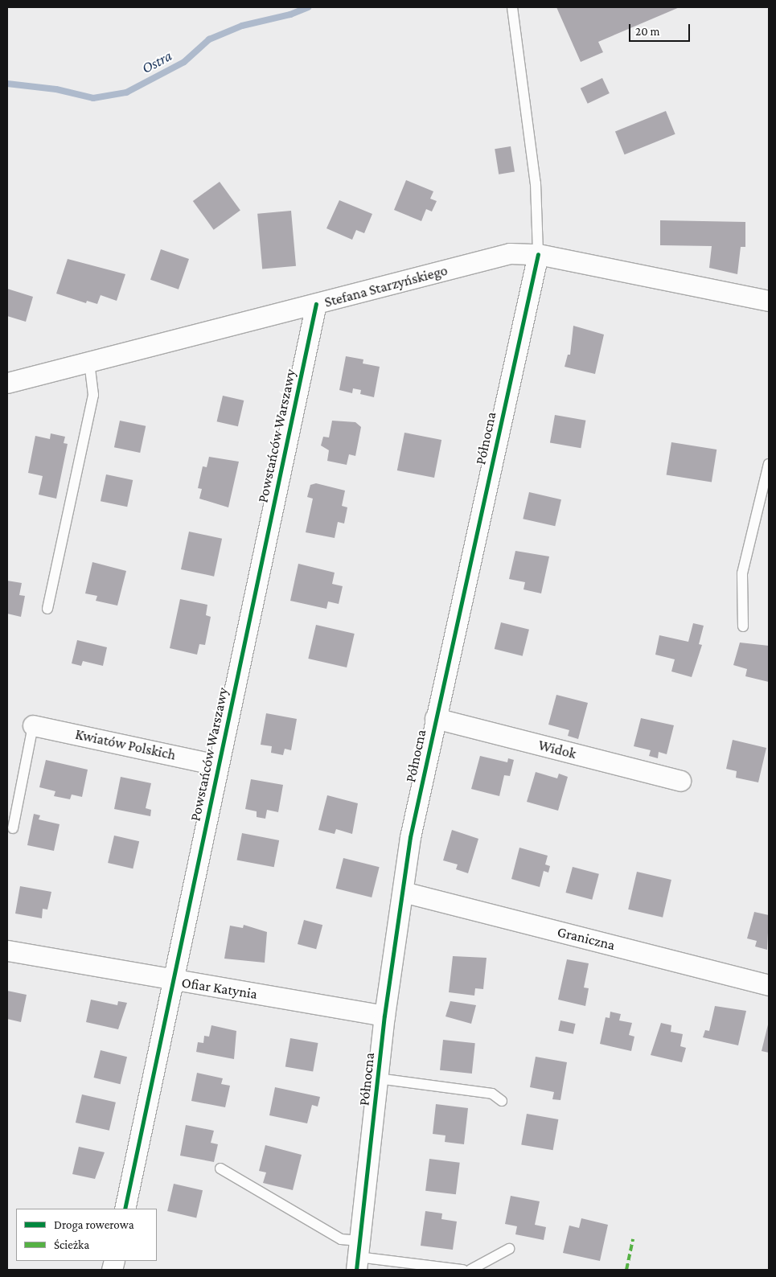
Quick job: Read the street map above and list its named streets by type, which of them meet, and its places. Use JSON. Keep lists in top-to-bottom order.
{
  "streets": {
    "street": [
      "Stefana Starzyńskiego",
      "Powstańców Warszawy",
      "Północna",
      "Kwiatów Polskich",
      "Widok",
      "Graniczna",
      "Ofiar Katynia"
    ]
  },
  "crossings": [
    ["Stefana Starzyńskiego", "Powstańców Warszawy"],
    ["Stefana Starzyńskiego", "Północna"],
    ["Powstańców Warszawy", "Kwiatów Polskich"],
    ["Powstańców Warszawy", "Ofiar Katynia"],
    ["Północna", "Widok"],
    ["Północna", "Graniczna"],
    ["Północna", "Ofiar Katynia"]
  ],
  "water": ["Ostra"],
  "legend": ["Droga rowerowa", "Ścieżka"],
  "scale_bar": "20 m"
}
